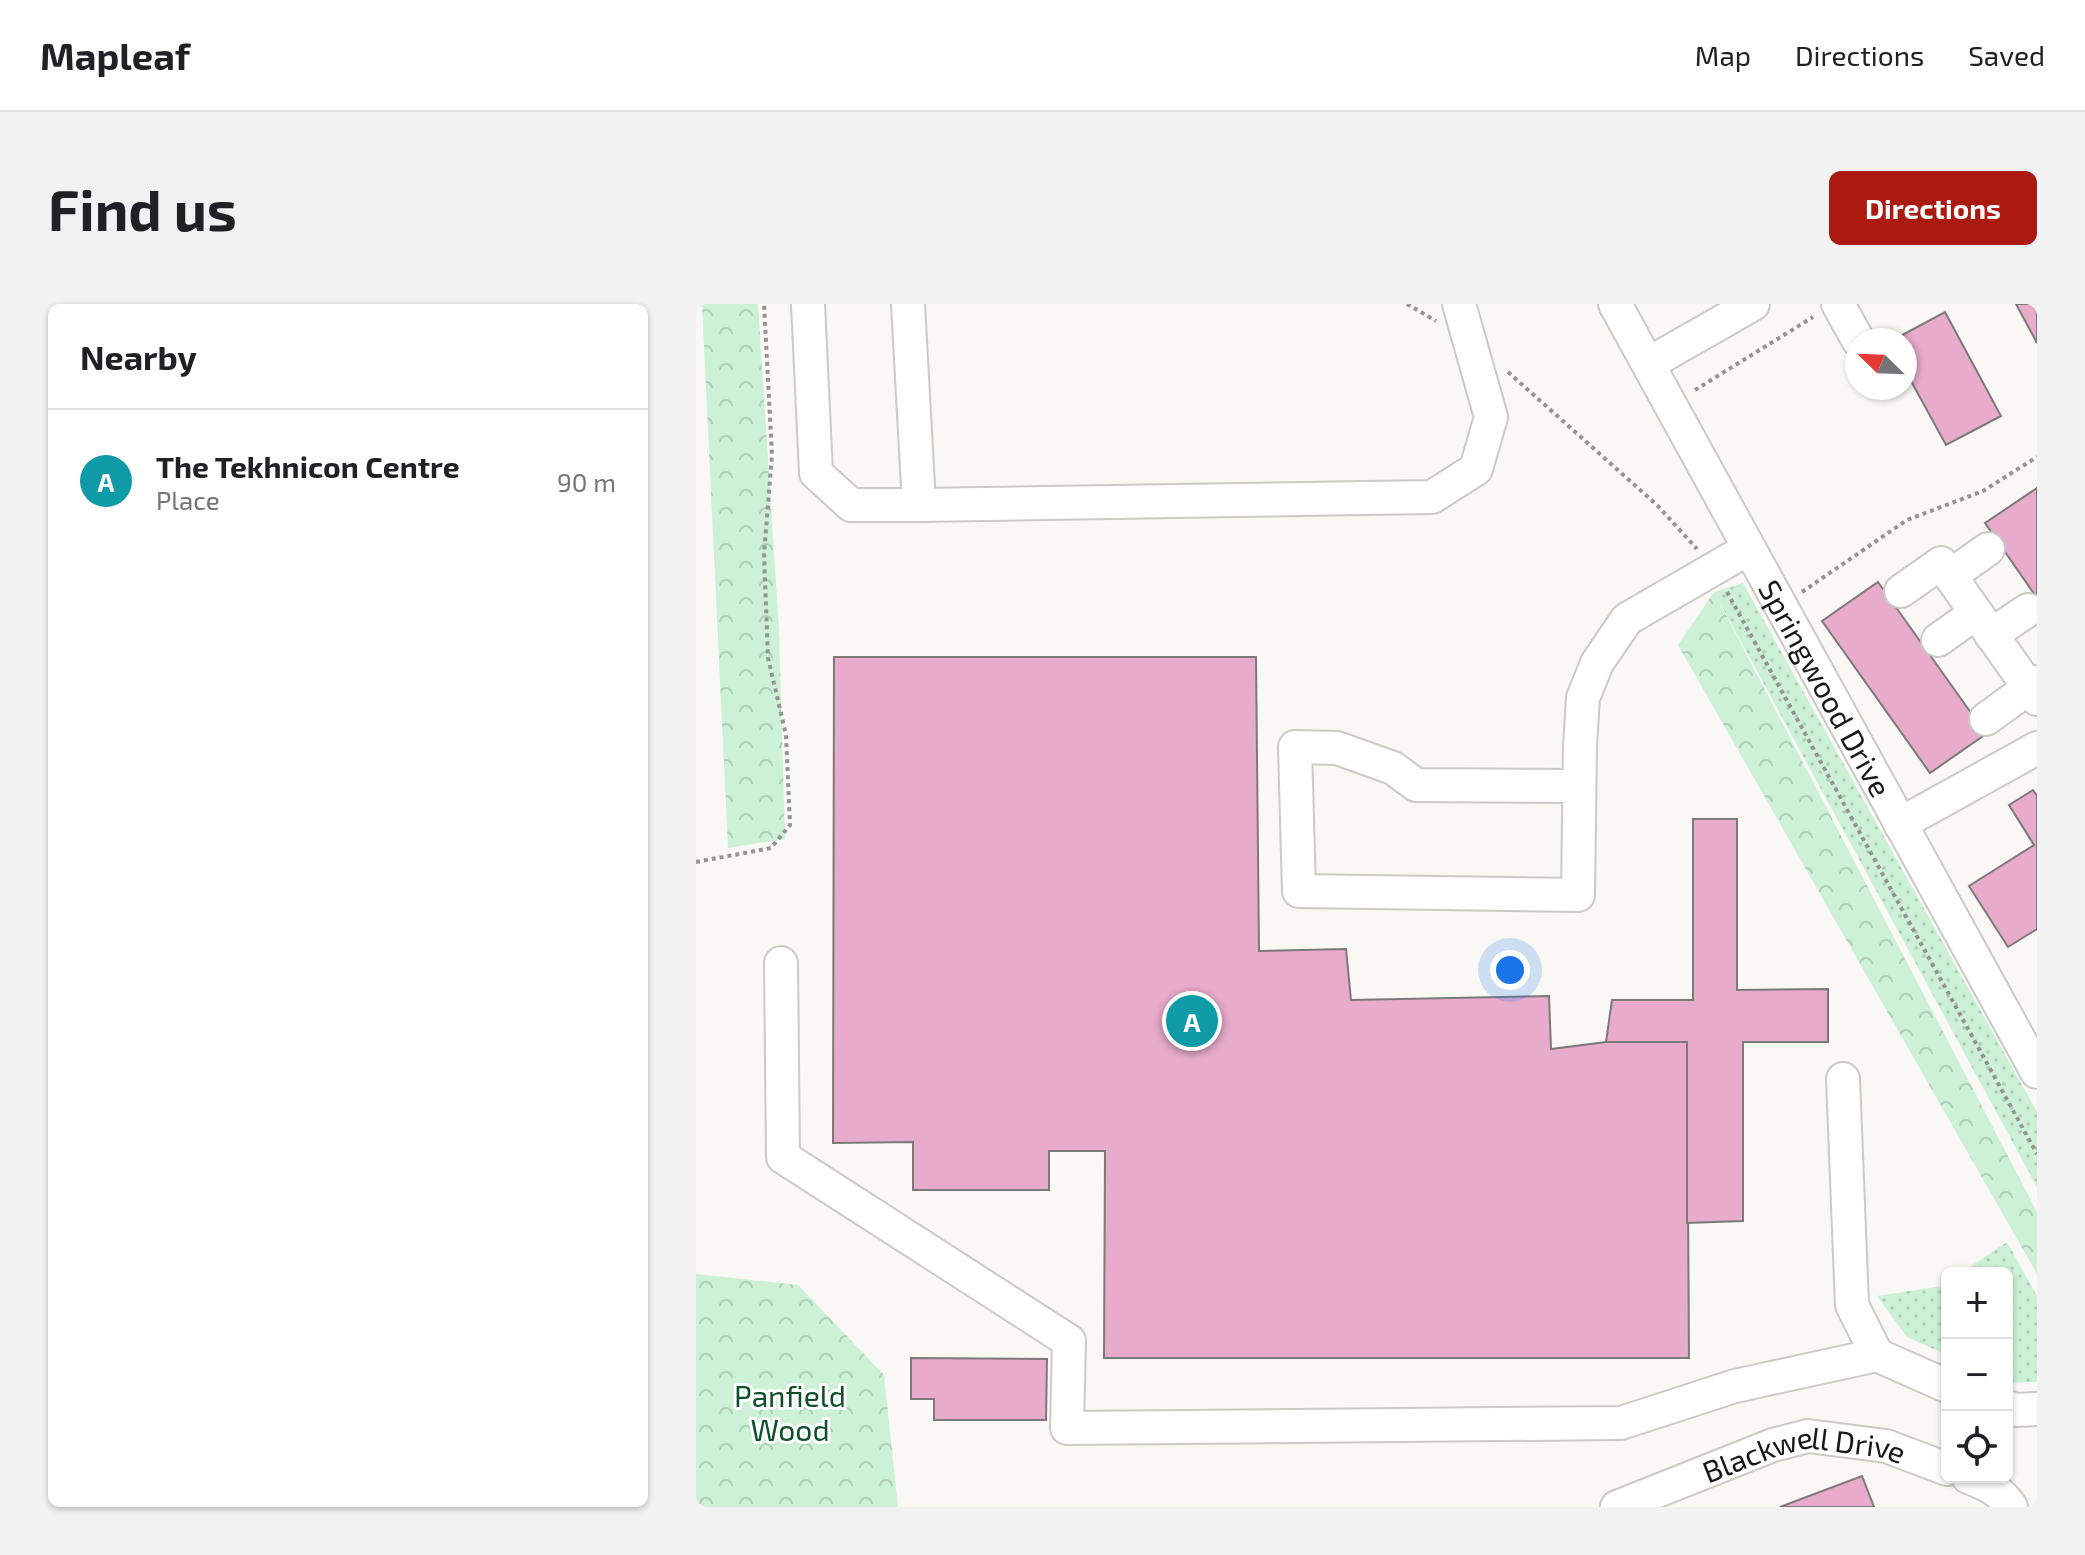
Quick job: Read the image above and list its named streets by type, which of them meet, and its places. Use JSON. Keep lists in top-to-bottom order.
{
  "streets": {
    "street": ["Springwood Drive", "Blackwell Drive"]
  },
  "parks": ["Panfield Wood"],
  "north": "top left",
  "page": {
    "header": "Mapleaf",
    "nav": ["Map", "Directions", "Saved"],
    "buttons": "Directions",
    "title": "Find us",
    "heading": "Nearby",
    "list": [
      {
        "mark": "A",
        "name": "The Tekhnicon Centre",
        "note": "Place",
        "value": "90 m"
      }
    ],
    "pins": "A",
    "map_buttons": ["+", "−"]
  }
}
